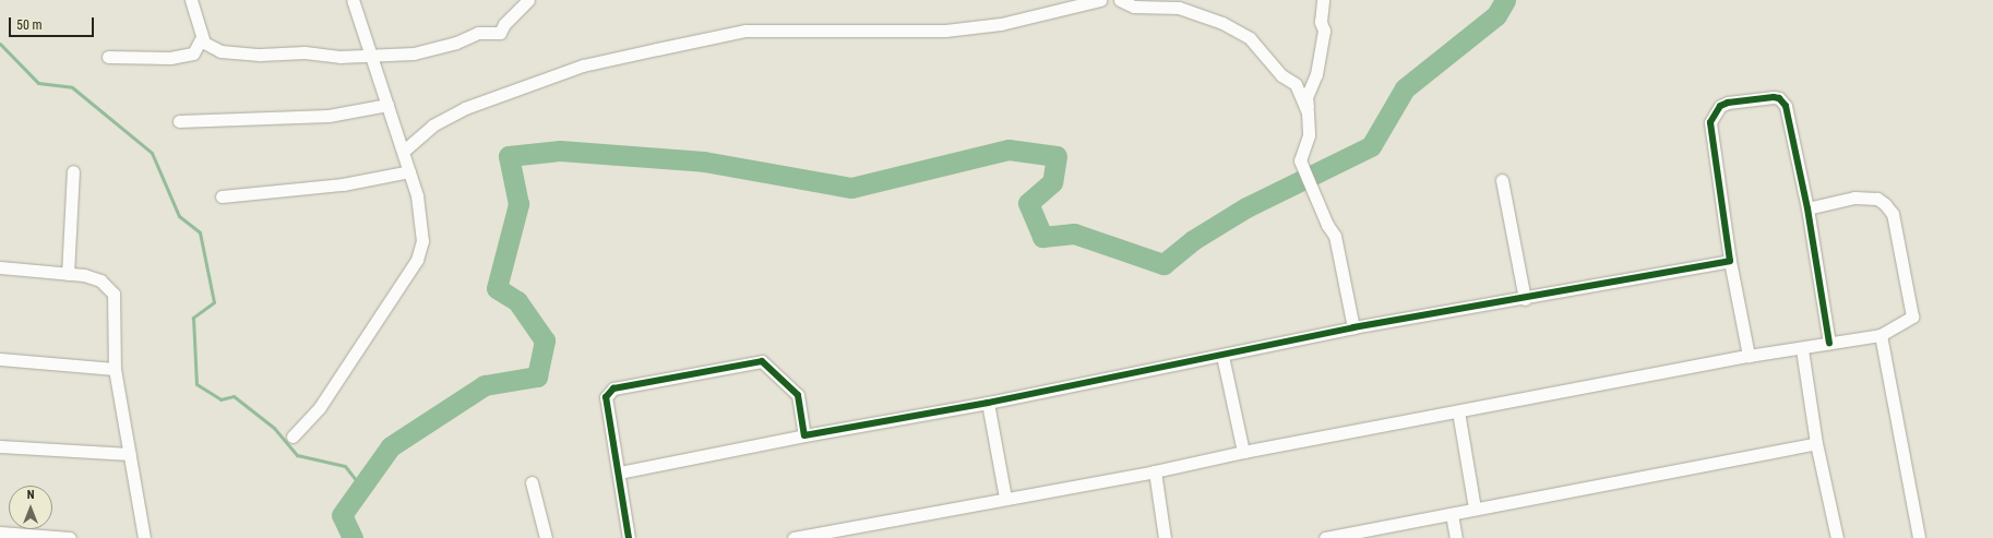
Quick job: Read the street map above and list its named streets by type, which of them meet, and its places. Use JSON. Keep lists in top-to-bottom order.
{
  "scale_bar": "50 m",
  "north": "top"
}
